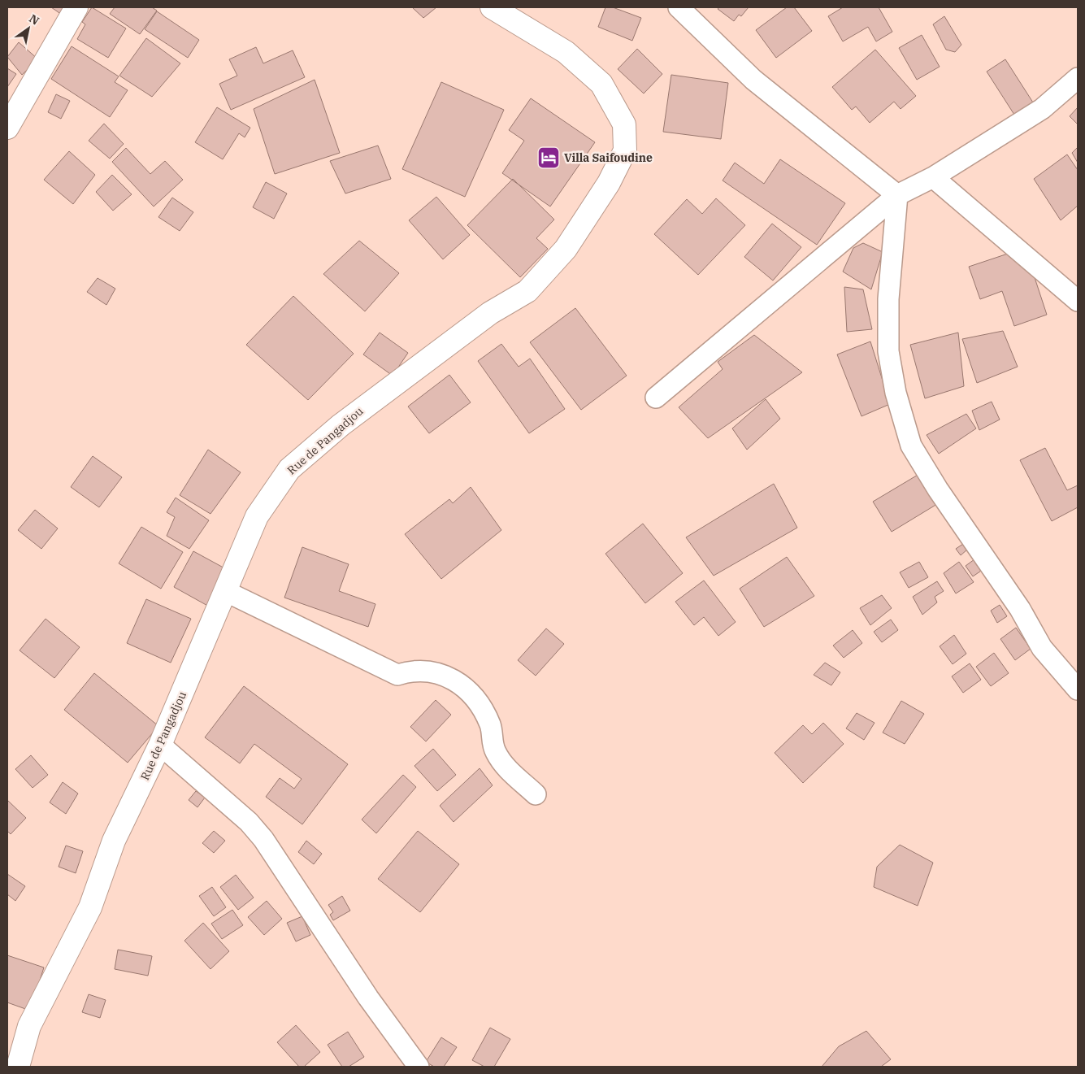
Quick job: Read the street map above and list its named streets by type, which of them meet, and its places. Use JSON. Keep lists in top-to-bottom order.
{
  "streets": {
    "main road": ["Rue de Pangadjou"]
  },
  "places": {
    "hotel": ["Villa Saifoudine"]
  },
  "north": "top right"
}
